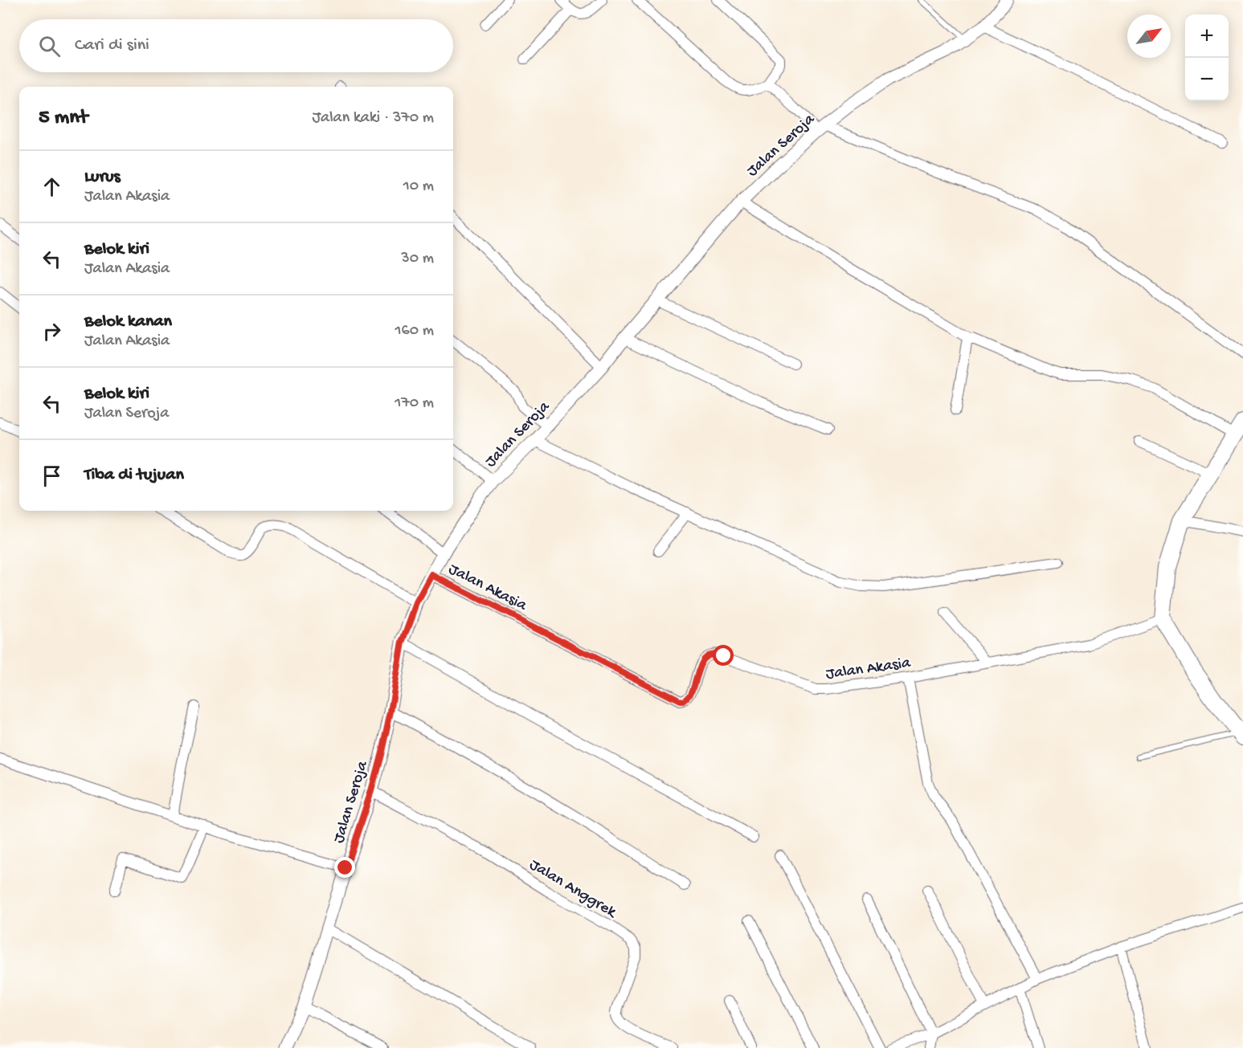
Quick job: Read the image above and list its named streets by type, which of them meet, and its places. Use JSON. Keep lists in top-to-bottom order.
{
  "streets": {
    "street": ["Jalan Seroja", "Jalan Akasia", "Jalan Anggrek"]
  },
  "crossings": [
    ["Jalan Seroja", "Jalan Akasia"],
    ["Jalan Seroja", "Jalan Anggrek"]
  ],
  "north": "top right",
  "page": {
    "map_buttons": ["+", "−"],
    "search": "Cari di sini",
    "heading": ["5 mnt", "Jalan kaki · 370 m"],
    "list": [
      ["Lurus", "Jalan Akasia", "10 m"],
      ["Belok kiri", "Jalan Akasia", "30 m"],
      ["Belok kanan", "Jalan Akasia", "160 m"],
      ["Belok kiri", "Jalan Seroja", "170 m"],
      "Tiba di tujuan"
    ]
  }
}
